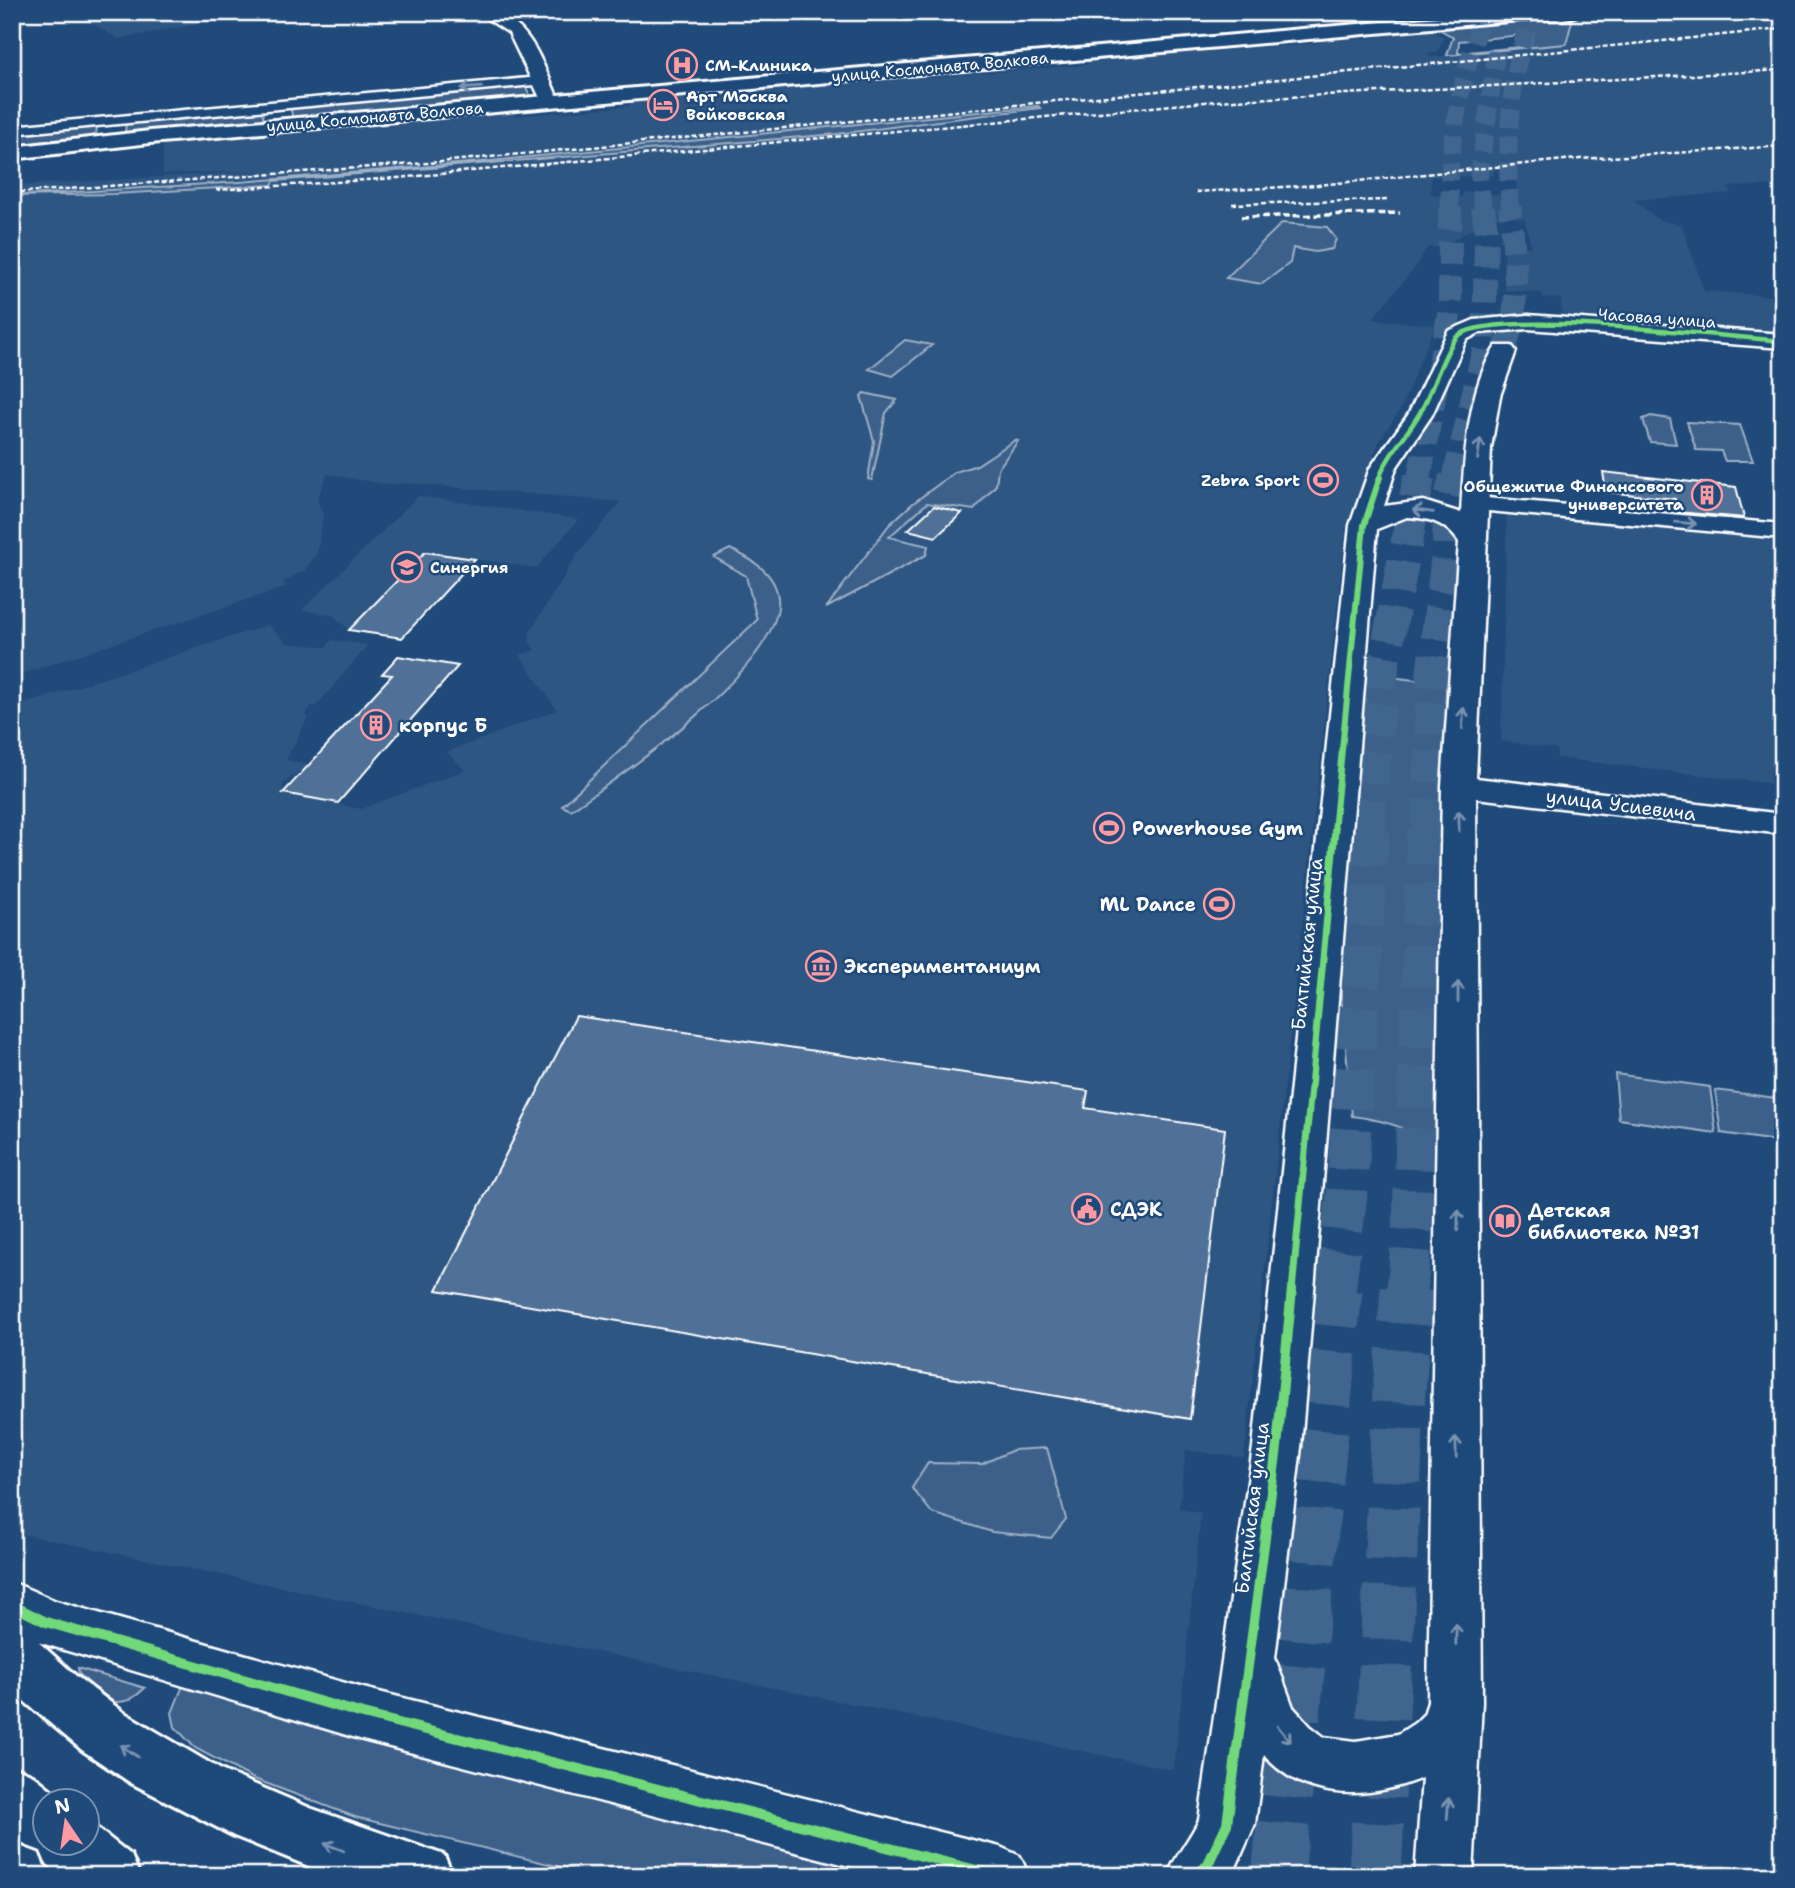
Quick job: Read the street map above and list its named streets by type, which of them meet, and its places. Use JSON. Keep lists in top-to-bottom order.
{
  "streets": {
    "main road": ["улица Космонавта Волкова"],
    "street": ["Часовая улица", "улица Усиевича", "Балтийская улица"]
  },
  "crossings": [
    ["Часовая улица", "Балтийская улица"]
  ],
  "places": {
    "hospital": ["СМ-Клиника"],
    "hotel": ["Арт Москва Войковская"],
    "sports": ["Zebra Sport", "Powerhouse Gym", "ML Dance"],
    "building": ["Общежитие Финансового университета", "корпус Б"],
    "school or university": ["Синергия"],
    "museum": ["Экспериментаниум"],
    "public building": ["СДЭК"],
    "library": ["Детская библиотека №31"]
  },
  "north": "top"
}
